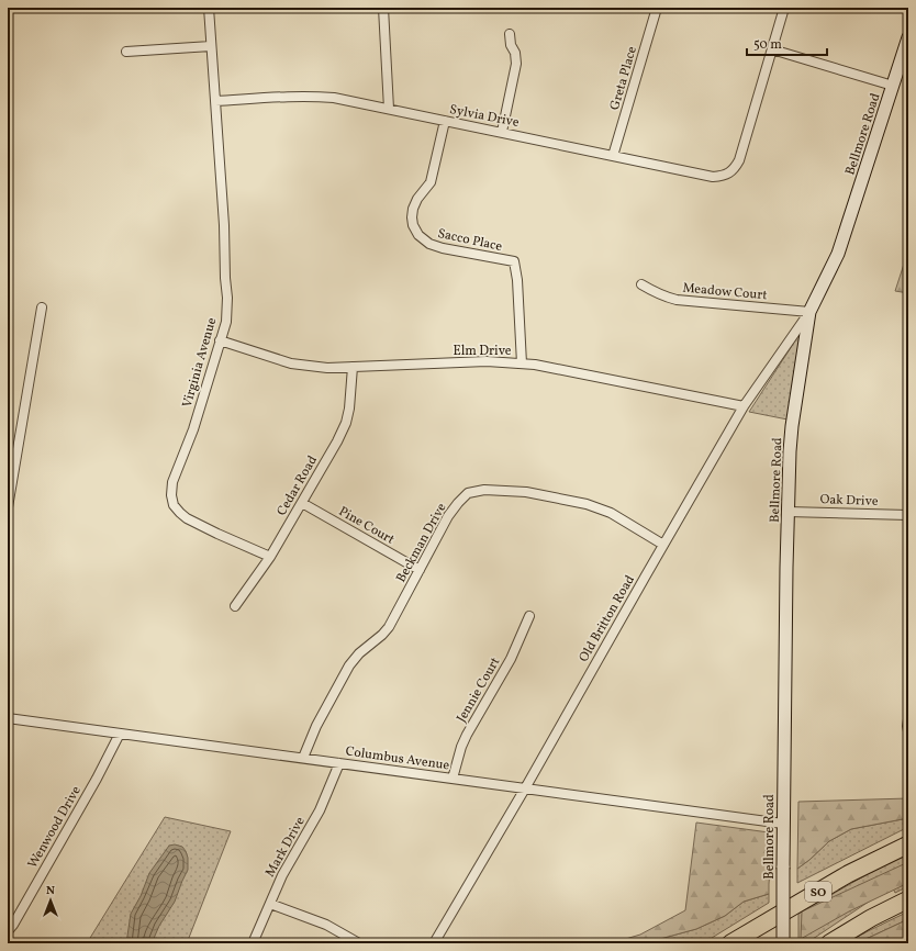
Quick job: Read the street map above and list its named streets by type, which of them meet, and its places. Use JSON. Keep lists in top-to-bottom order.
{
  "streets": {
    "highway": ["SO"],
    "main road": ["Bellmore Road"],
    "street": [
      "Greta Place",
      "Sylvia Drive",
      "Sacco Place",
      "Meadow Court",
      "Elm Drive",
      "Virginia Avenue",
      "Cedar Road",
      "Oak Drive",
      "Pine Court",
      "Beckman Drive",
      "Old Britton Road",
      "Jennie Court",
      "Columbus Avenue",
      "Wenwood Drive",
      "Mark Drive"
    ]
  },
  "crossings": [
    ["Greta Place", "Sylvia Drive"],
    ["Sylvia Drive", "Sacco Place"],
    ["Sylvia Drive", "Virginia Avenue"],
    ["Bellmore Road", "Meadow Court"],
    ["Bellmore Road", "Oak Drive"],
    ["Bellmore Road", "Old Britton Road"],
    ["Bellmore Road", "Columbus Avenue"],
    ["Sacco Place", "Elm Drive"],
    ["Meadow Court", "Old Britton Road"],
    ["Elm Drive", "Virginia Avenue"],
    ["Elm Drive", "Cedar Road"],
    ["Elm Drive", "Old Britton Road"],
    ["Virginia Avenue", "Cedar Road"],
    ["Cedar Road", "Pine Court"],
    ["Pine Court", "Beckman Drive"],
    ["Beckman Drive", "Old Britton Road"],
    ["Beckman Drive", "Columbus Avenue"],
    ["Old Britton Road", "Columbus Avenue"],
    ["Jennie Court", "Columbus Avenue"],
    ["Columbus Avenue", "Wenwood Drive"],
    ["Columbus Avenue", "Mark Drive"]
  ],
  "scale_bar": "50 m",
  "north": "top"
}
